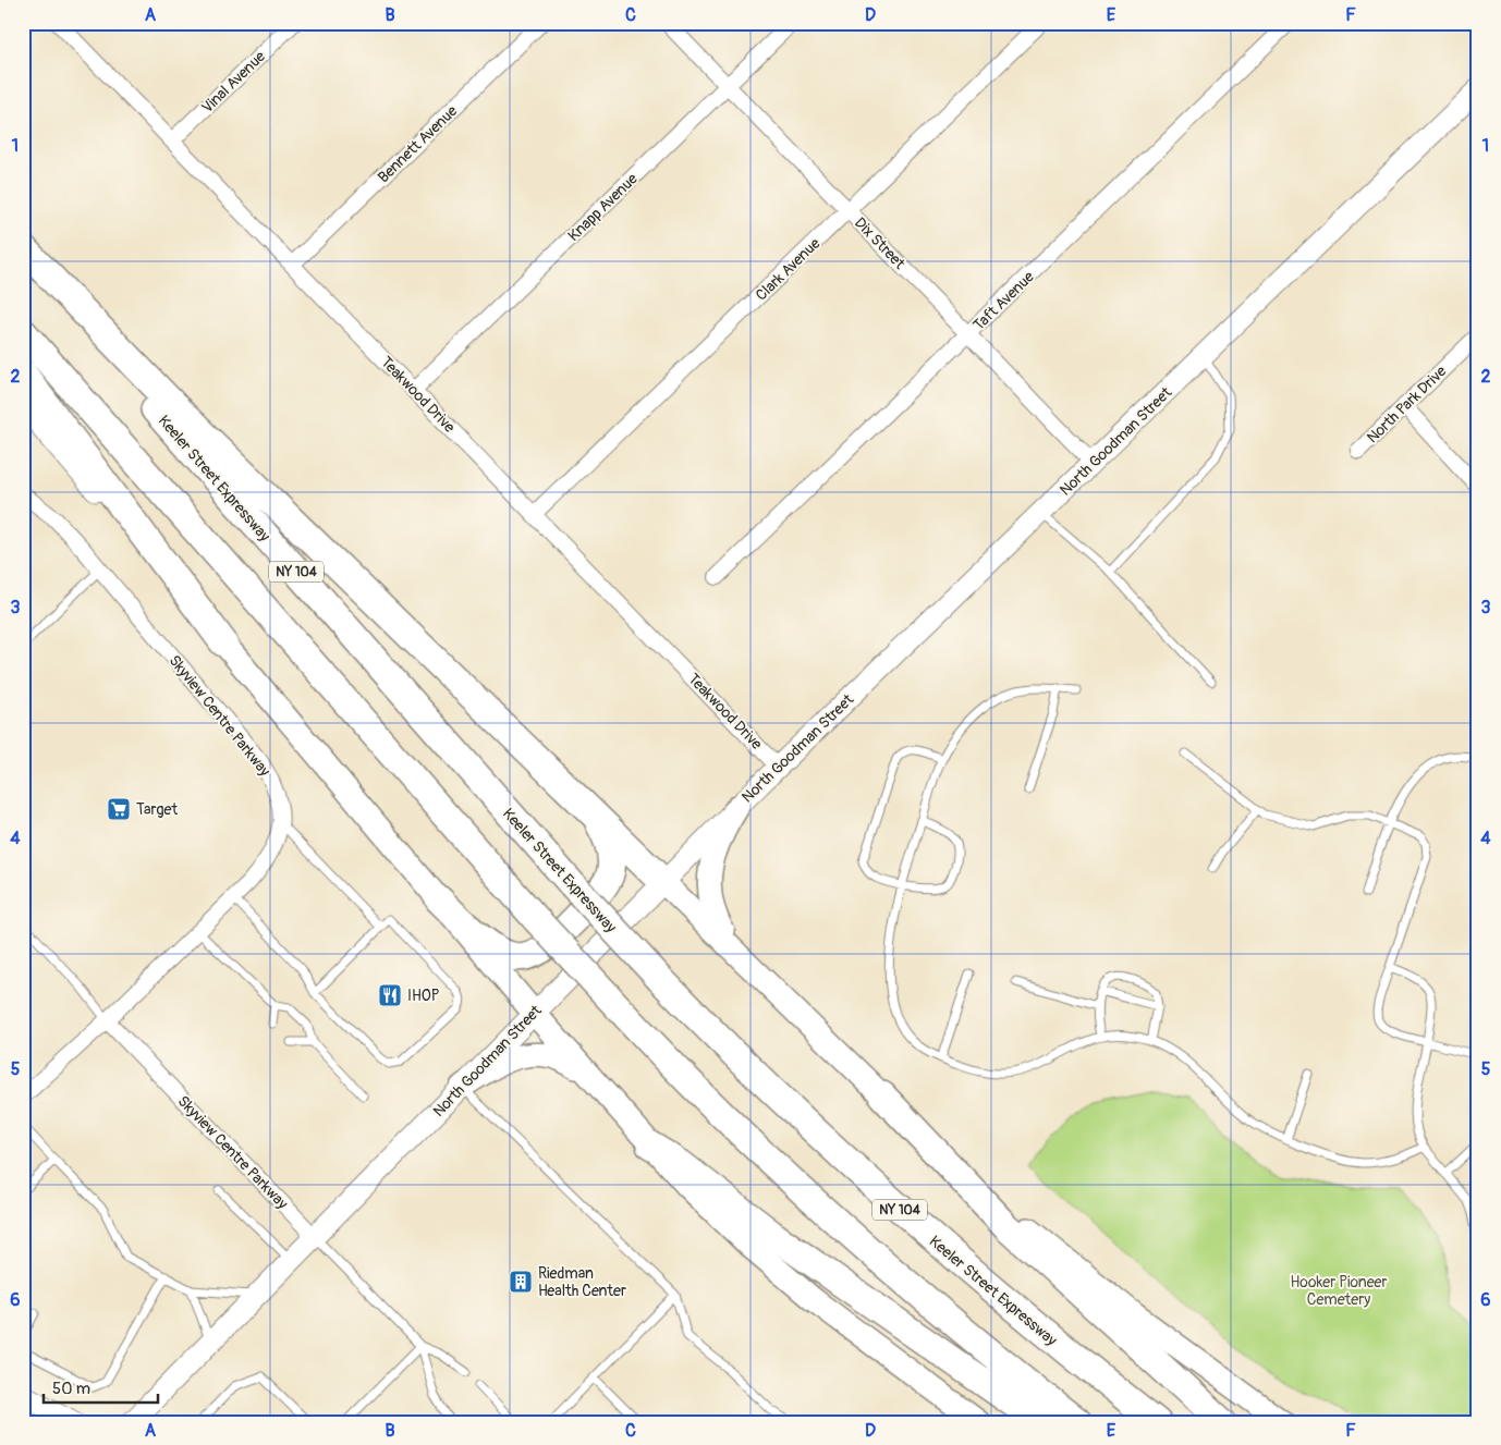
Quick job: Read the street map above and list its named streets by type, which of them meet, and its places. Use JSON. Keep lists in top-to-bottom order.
{
  "streets": {
    "highway": ["Keeler Street Expressway", "NY 104"],
    "main road": ["North Goodman Street"],
    "street": [
      "Vinal Avenue",
      "Bennett Avenue",
      "Knapp Avenue",
      "Dix Street",
      "Clark Avenue",
      "Taft Avenue",
      "Teakwood Drive",
      "North Park Drive",
      "Skyview Centre Parkway"
    ]
  },
  "crossings": [
    ["Vinal Avenue", "Teakwood Drive"],
    ["Bennett Avenue", "Teakwood Drive"],
    ["Knapp Avenue", "Dix Street"],
    ["Knapp Avenue", "Teakwood Drive"],
    ["Dix Street", "Clark Avenue"],
    ["Dix Street", "Taft Avenue"],
    ["Dix Street", "North Goodman Street"],
    ["Clark Avenue", "Teakwood Drive"],
    ["Teakwood Drive", "North Goodman Street"],
    ["North Goodman Street", "Skyview Centre Parkway"]
  ],
  "parks": ["Hooker Pioneer Cemetery"],
  "places": {
    "supermarket": ["Target"],
    "restaurant": ["IHOP"],
    "building": ["Riedman Health Center"]
  },
  "scale_bar": "50 m",
  "grid": {
    "columns": [
      "A",
      "B",
      "C",
      "D",
      "E",
      "F"
    ],
    "rows": [
      "1",
      "2",
      "3",
      "4",
      "5",
      "6"
    ]
  }
}
